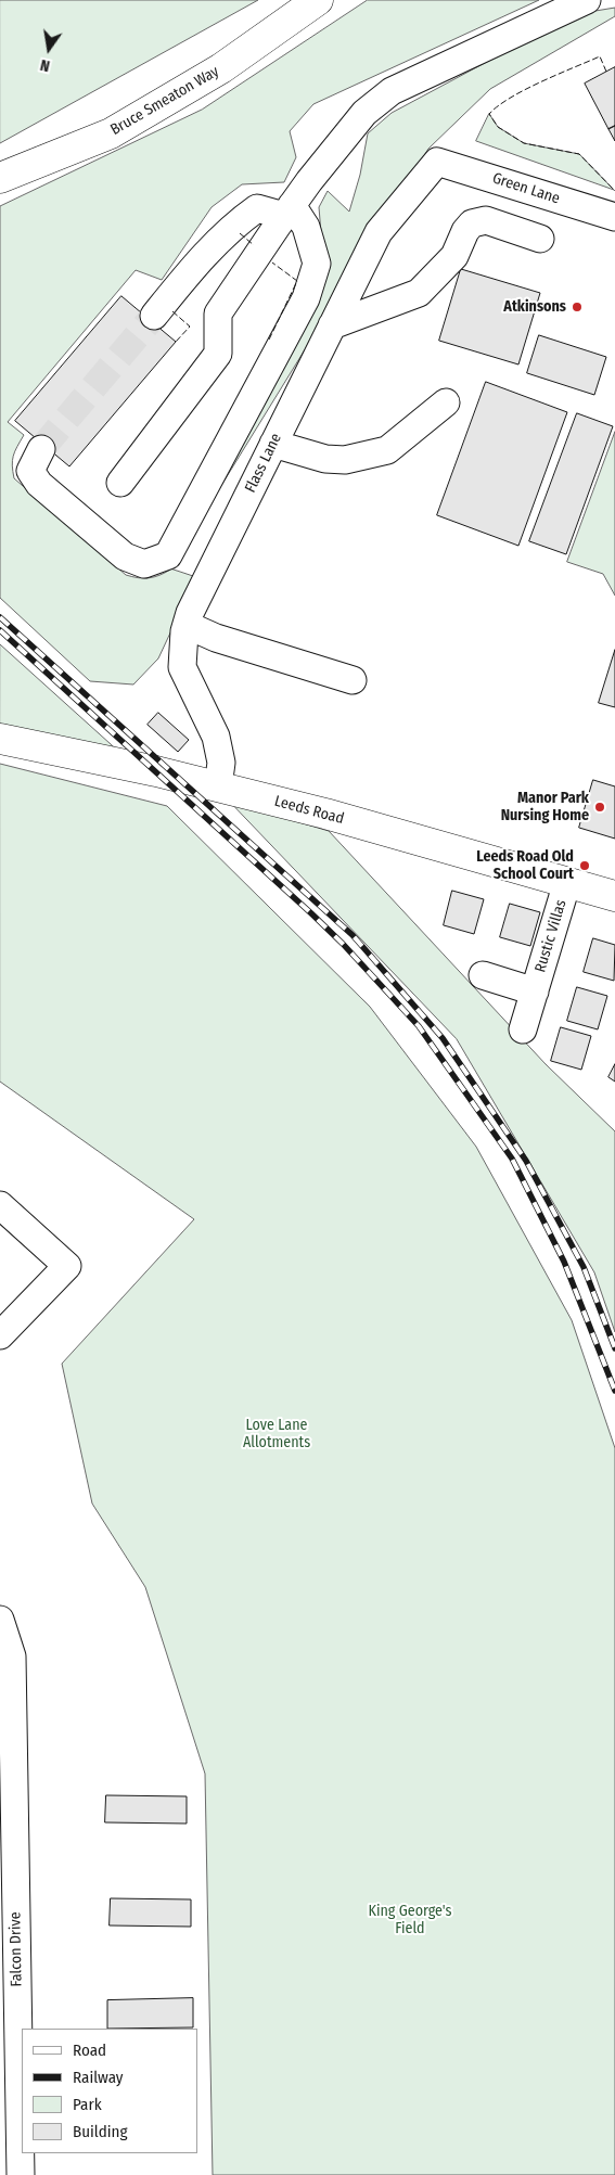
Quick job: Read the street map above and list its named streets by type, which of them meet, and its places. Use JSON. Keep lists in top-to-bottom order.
{
  "streets": {
    "main road": ["Bruce Smeaton Way", "Leeds Road"],
    "street": [
      "Green Lane",
      "Flass Lane",
      "Rustic Villas",
      "Falcon Drive"
    ]
  },
  "crossings": [
    ["Green Lane", "Flass Lane"],
    ["Flass Lane", "Leeds Road"],
    ["Leeds Road", "Rustic Villas"]
  ],
  "parks": ["Love Lane Allotments", "King George's Field"],
  "places": ["Atkinsons", "Manor Park Nursing Home", "Leeds Road Old School Court"],
  "legend": [
    "Road",
    "Railway",
    "Park",
    "Building"
  ],
  "north": "bottom"
}
